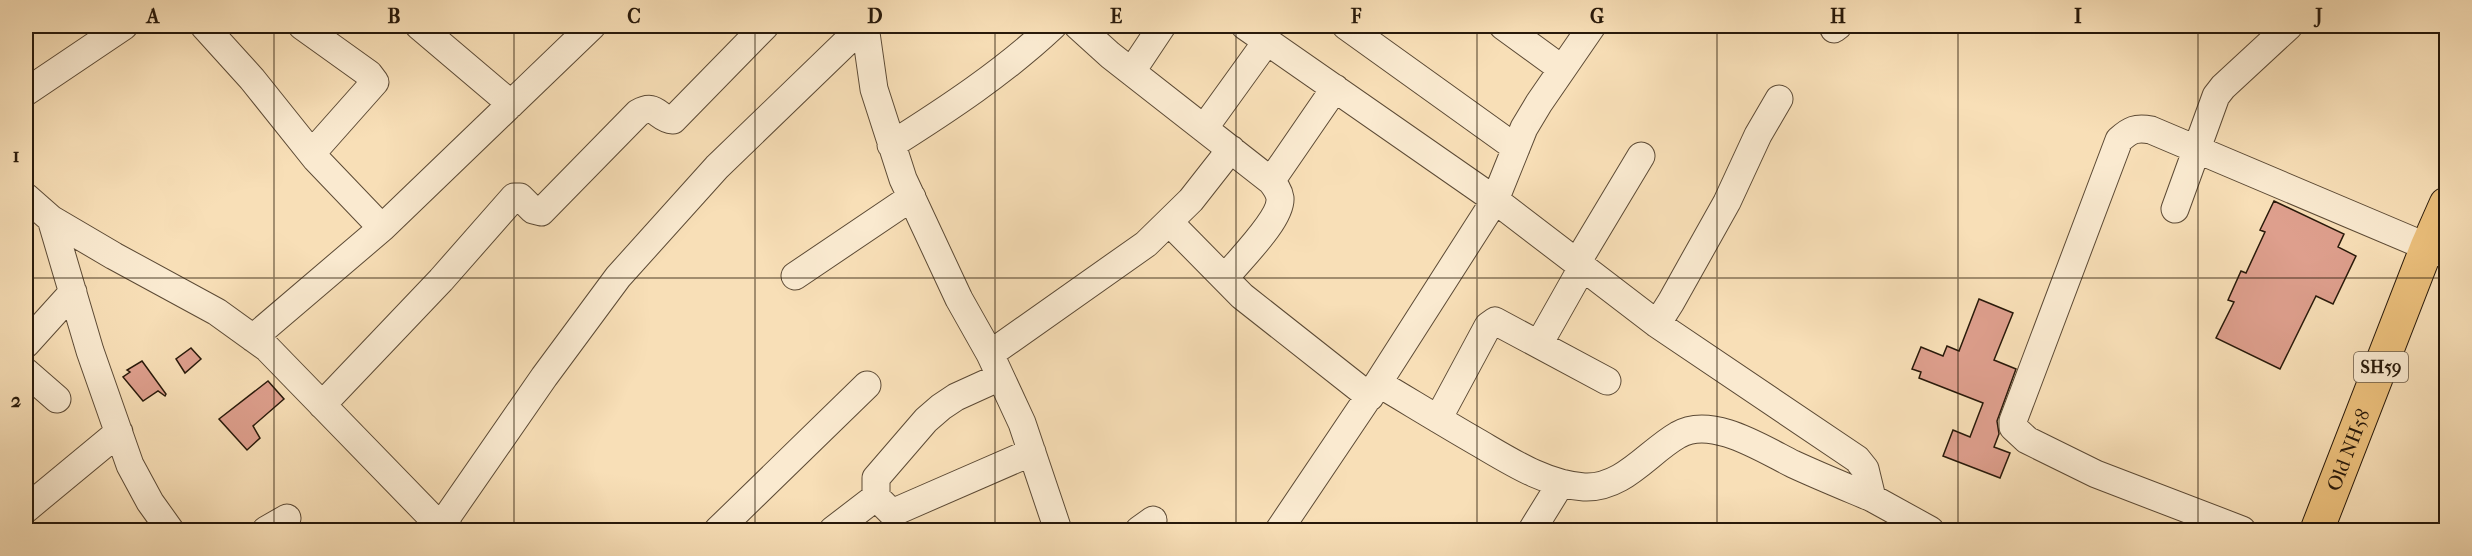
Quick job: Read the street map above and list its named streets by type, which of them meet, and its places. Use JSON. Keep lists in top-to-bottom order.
{
  "streets": {
    "main road": ["SH59", "Old NH58"]
  },
  "grid": {
    "columns": [
      "A",
      "B",
      "C",
      "D",
      "E",
      "F",
      "G",
      "H",
      "I",
      "J"
    ],
    "rows": ["1", "2"]
  }
}
